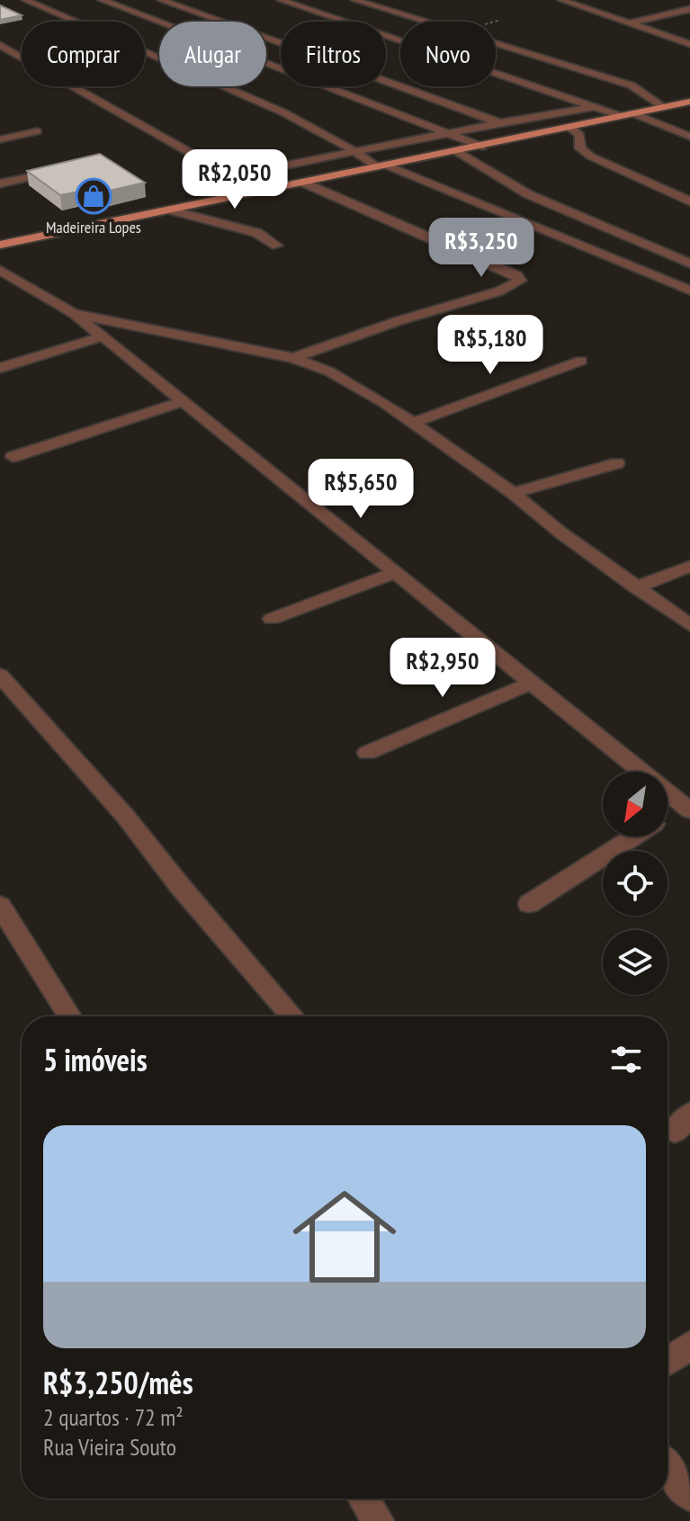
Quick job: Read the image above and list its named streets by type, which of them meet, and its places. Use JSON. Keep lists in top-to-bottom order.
{
  "places": {
    "shop": ["Madeireira Lopes"]
  },
  "north": "bottom left",
  "page": {
    "chip": [
      "Comprar",
      "Alugar",
      "Filtros",
      "Novo"
    ],
    "price": [
      "R$2,050",
      "R$3,250",
      "R$5,180",
      "R$5,650",
      "R$2,950"
    ],
    "heading": "5 imóveis",
    "list": [
      {
        "name": "R$3,250/mês",
        "note": "2 quartos · 72 m² · Rua Vieira Souto"
      }
    ]
  }
}
